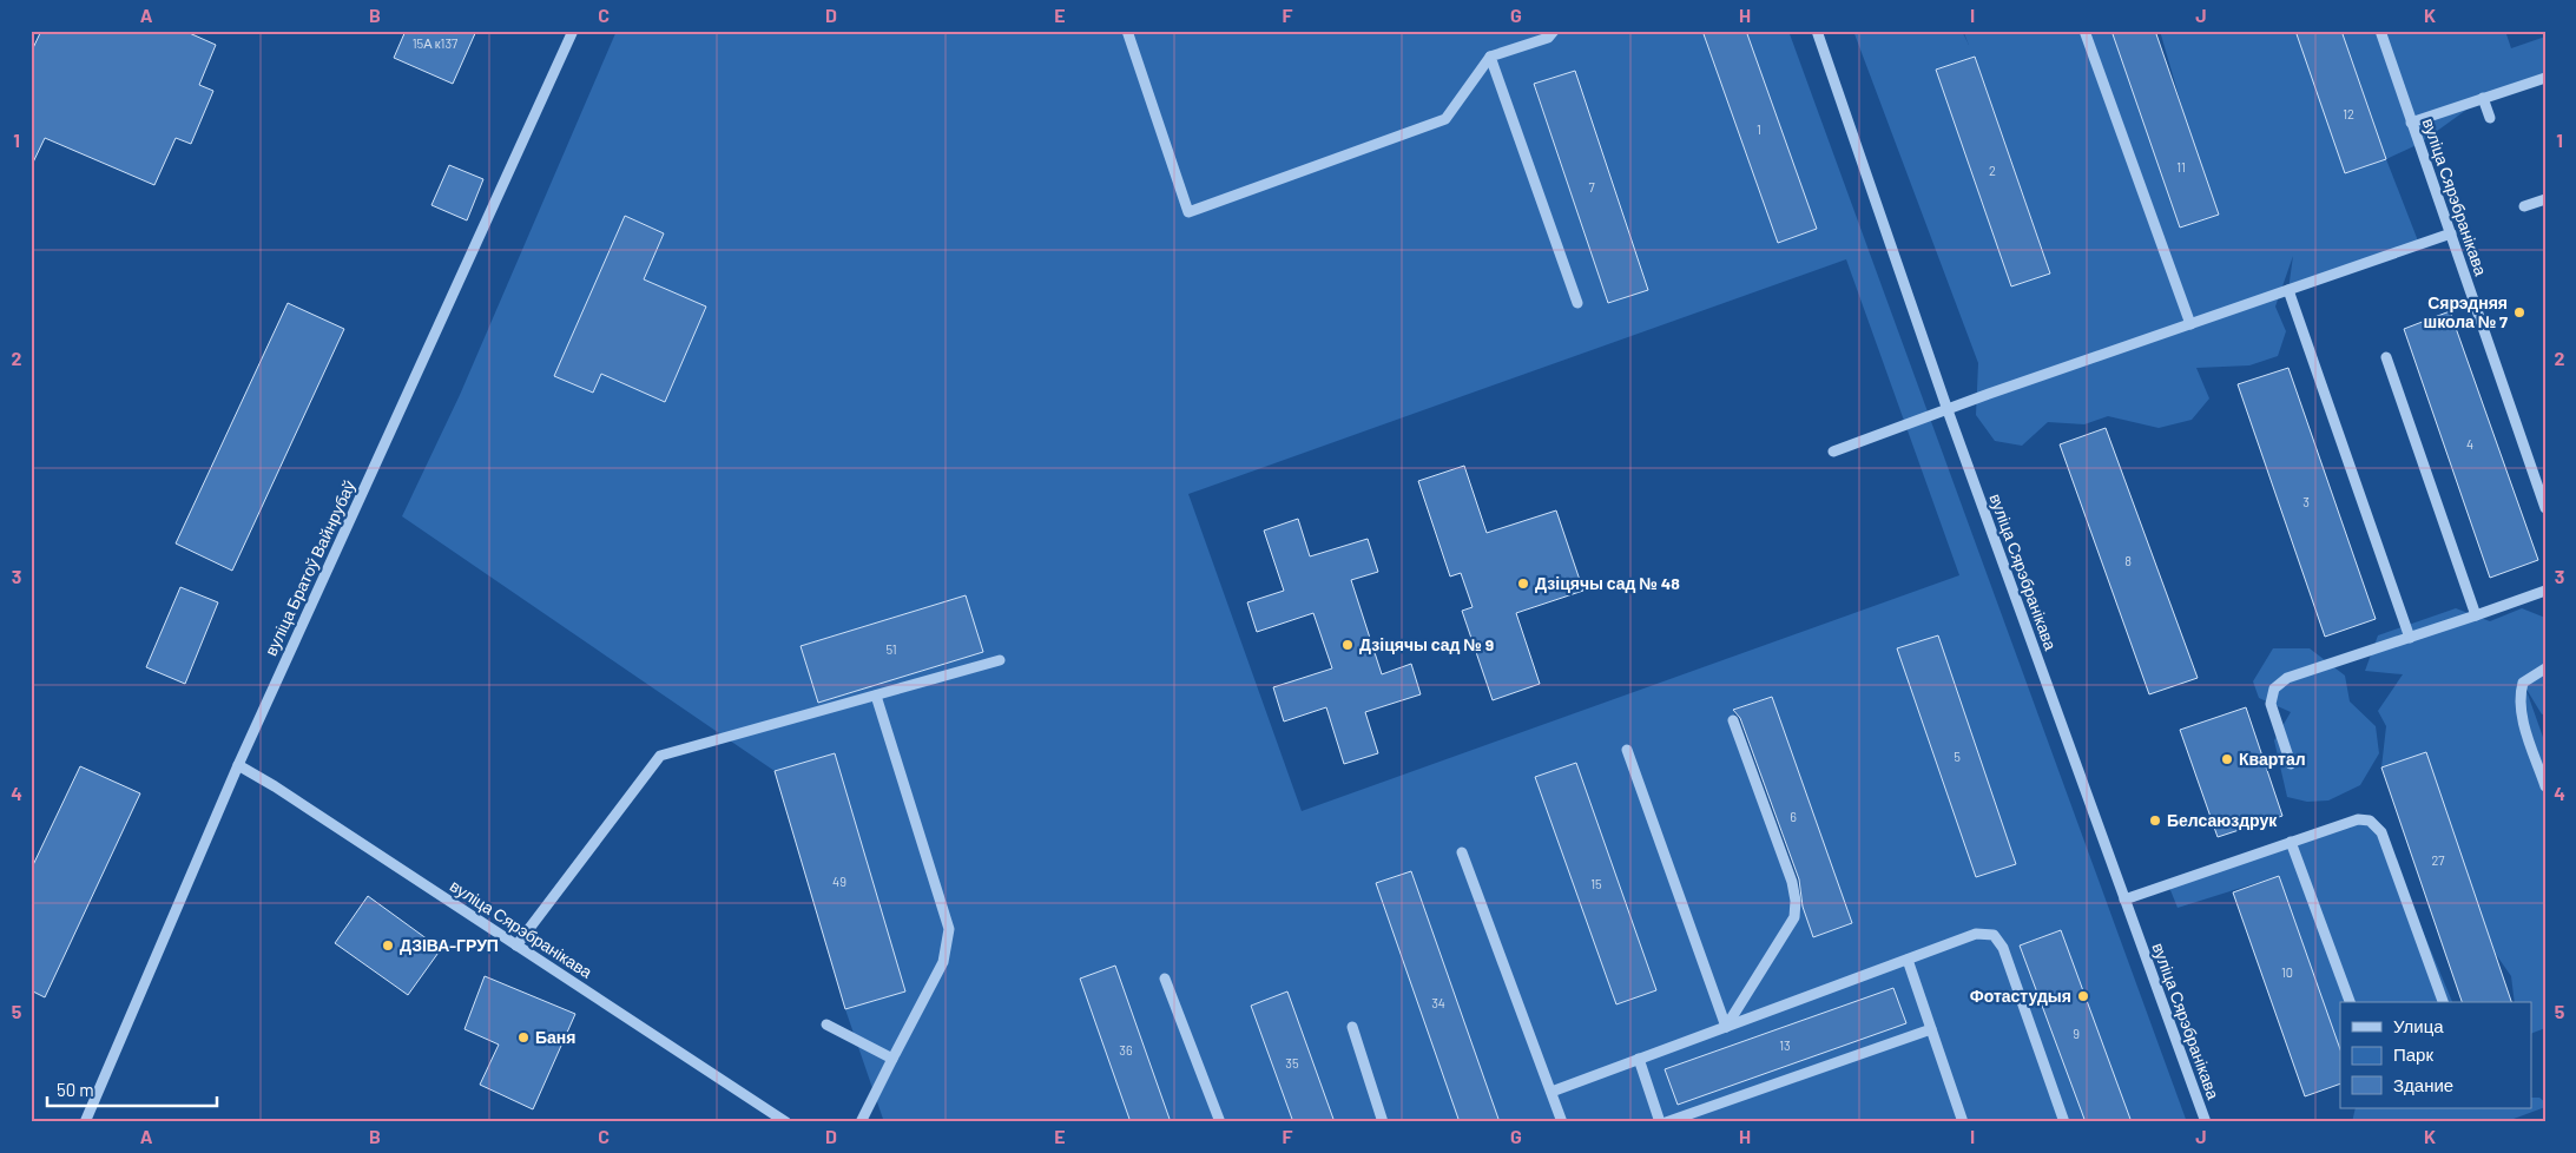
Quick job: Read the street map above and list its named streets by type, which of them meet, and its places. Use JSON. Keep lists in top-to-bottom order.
{
  "streets": {
    "street": ["вуліца Сярэбранікава", "вуліца Братоў Вайнрубаў"]
  },
  "crossings": [
    ["вуліца Сярэбранікава", "вуліца Братоў Вайнрубаў"]
  ],
  "places": [
    "Сярэдняя школа № 7",
    "Дзіцячы сад № 48",
    "Дзіцячы сад № 9",
    "Квартал",
    "Белсаюздрук",
    "ДЗІВА-ГРУП",
    "Фотастудыя",
    "Баня"
  ],
  "house_numbers": [
    "15А к137",
    "12",
    "1",
    "11",
    "2",
    "7",
    "4",
    "3",
    "8",
    "51",
    "5",
    "6",
    "27",
    "49",
    "15",
    "10",
    "34",
    "9",
    "13",
    "36",
    "35"
  ],
  "legend": ["Улица", "Парк", "Здание"],
  "scale_bar": "50 m",
  "grid": {
    "columns": [
      "A",
      "B",
      "C",
      "D",
      "E",
      "F",
      "G",
      "H",
      "I",
      "J",
      "K"
    ],
    "rows": [
      "1",
      "2",
      "3",
      "4",
      "5"
    ]
  }
}
